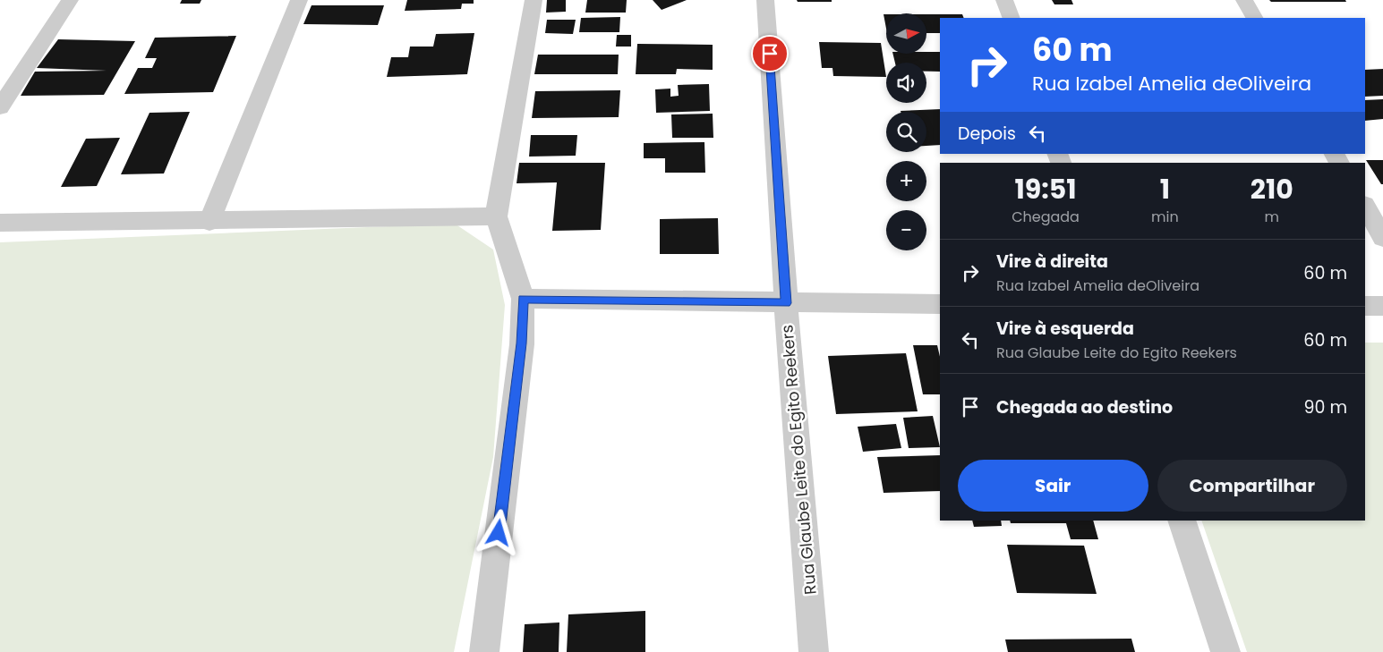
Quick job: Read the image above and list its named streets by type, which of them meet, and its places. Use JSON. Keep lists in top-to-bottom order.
{
  "streets": {
    "street": ["Rua Glaube Leite do Egito Reekers"]
  },
  "north": "right",
  "page": {
    "map_buttons": ["+", "−"],
    "turn": ["60 m", "Rua Izabel Amelia deOliveira"],
    "then": "Depois",
    "eta": [
      "19:51",
      "Chegada",
      "1",
      "min",
      "210",
      "m"
    ],
    "list": [
      {
        "name": "Vire à direita",
        "note": "Rua Izabel Amelia deOliveira",
        "value": "60 m"
      },
      {
        "name": "Vire à esquerda",
        "note": "Rua Glaube Leite do Egito Reekers",
        "value": "60 m"
      },
      {
        "name": "Chegada ao destino",
        "value": "90 m"
      }
    ],
    "buttons": ["Sair", "Compartilhar"]
  }
}
